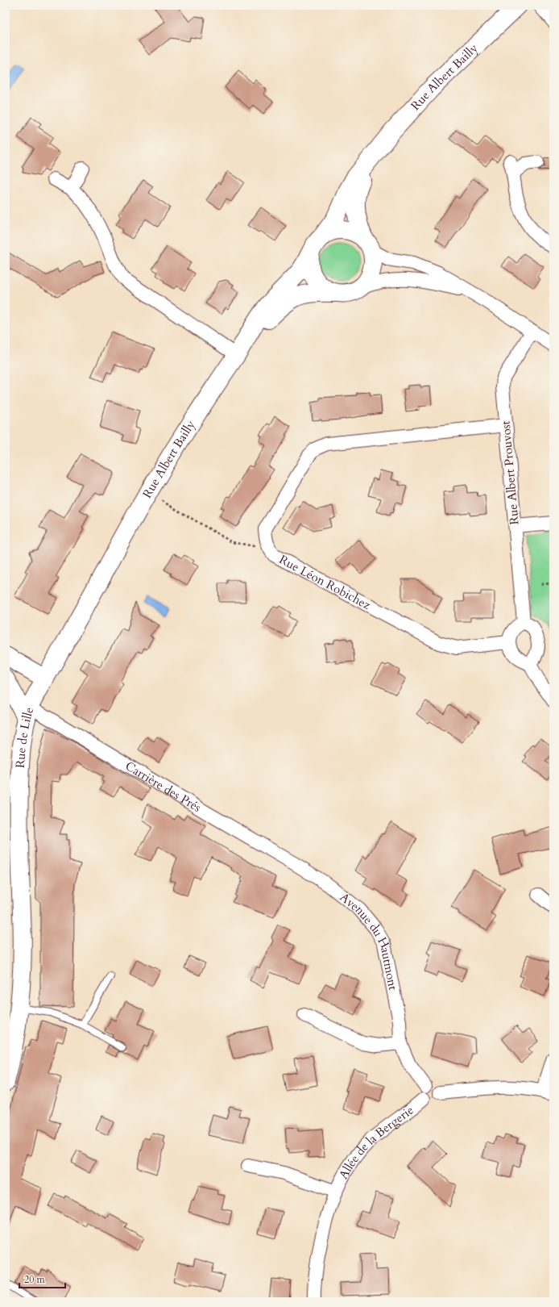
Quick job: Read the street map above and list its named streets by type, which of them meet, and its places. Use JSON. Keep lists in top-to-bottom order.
{
  "streets": {
    "main road": ["Rue Albert Bailly", "Rue de Lille"],
    "street": [
      "Rue Albert Prouvost",
      "Rue Léon Robichez",
      "Carrière des Prés",
      "Avenue du Hautmont",
      "Allée de la Bergerie"
    ]
  },
  "crossings": [
    ["Rue Albert Bailly", "Rue de Lille"],
    ["Rue Albert Prouvost", "Rue Léon Robichez"],
    ["Rue de Lille", "Carrière des Prés"],
    ["Carrière des Prés", "Avenue du Hautmont"],
    ["Avenue du Hautmont", "Allée de la Bergerie"]
  ],
  "scale_bar": "20 m"
}
